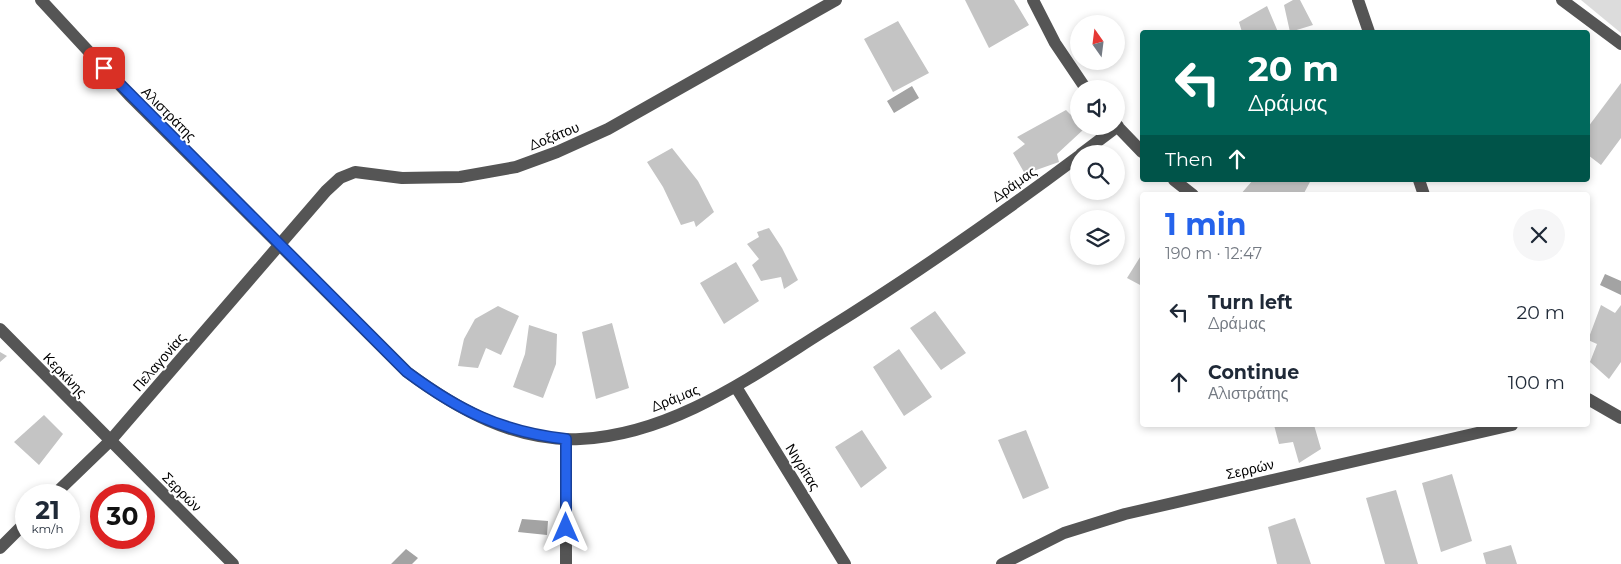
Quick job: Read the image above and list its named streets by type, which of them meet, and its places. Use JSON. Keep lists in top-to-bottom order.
{
  "streets": {
    "street": [
      "Αλιστράτης",
      "Δοξάτου",
      "Δράμας",
      "Πελαγονίας",
      "Κερκίνης",
      "Νιγρίτας",
      "Σερρών"
    ]
  },
  "crossings": [
    ["Αλιστράτης", "Δοξάτου"],
    ["Αλιστράτης", "Δράμας"],
    ["Αλιστράτης", "Πελαγονίας"],
    ["Δοξάτου", "Δράμας"],
    ["Δοξάτου", "Πελαγονίας"],
    ["Δράμας", "Πελαγονίας"],
    ["Δράμας", "Νιγρίτας"],
    ["Πελαγονίας", "Κερκίνης"],
    ["Πελαγονίας", "Σερρών"],
    ["Κερκίνης", "Σερρών"]
  ],
  "north": "top",
  "page": {
    "turn": ["20 m", "Δράμας"],
    "then": "Then",
    "heading": ["1 min", "190 m · 12:47"],
    "list": [
      {
        "name": "Turn left",
        "note": "Δράμας",
        "value": "20 m"
      },
      {
        "name": "Continue",
        "note": "Αλιστράτης",
        "value": "100 m"
      }
    ],
    "speed": "21 km/h",
    "limit": "30"
  }
}
